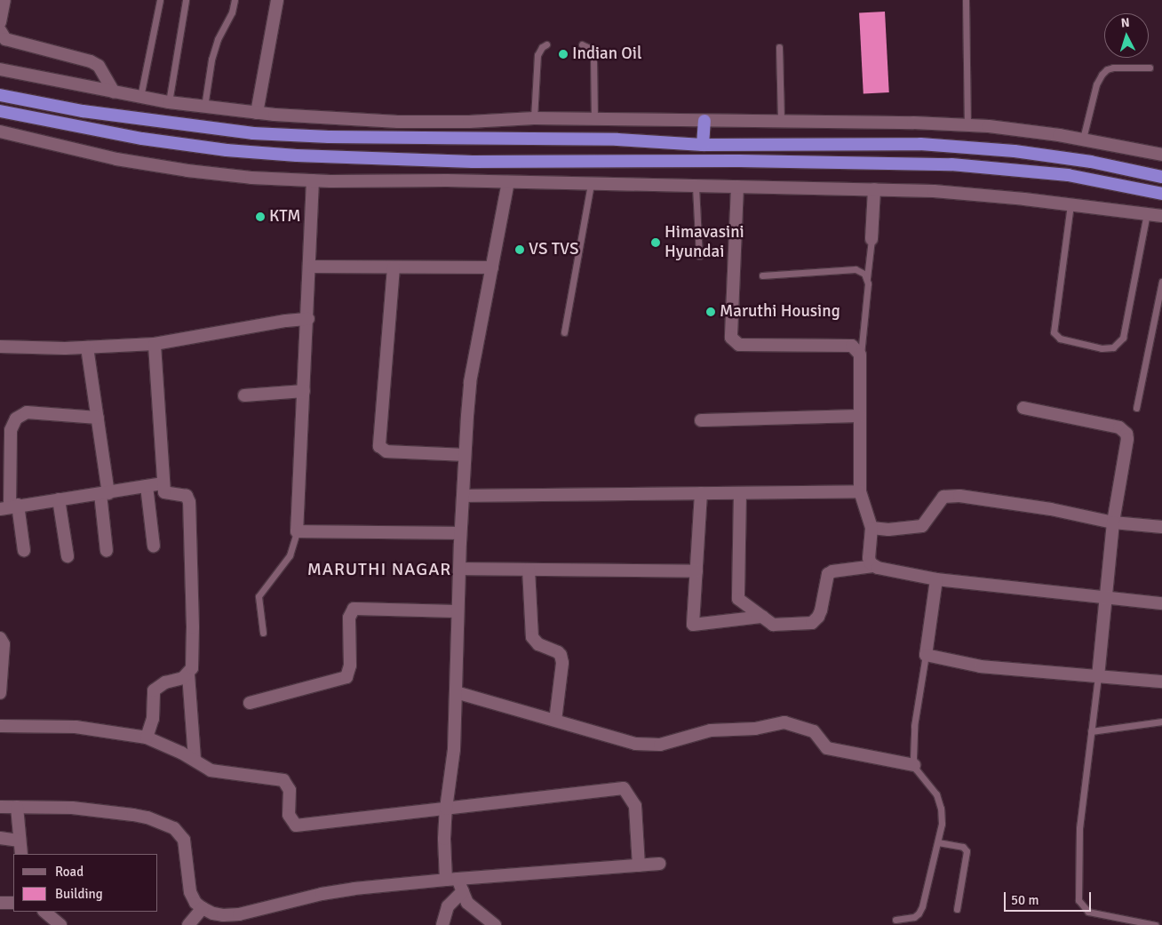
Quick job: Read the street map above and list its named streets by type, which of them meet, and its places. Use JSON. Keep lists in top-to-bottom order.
{
  "districts": ["MARUTHI NAGAR"],
  "places": [
    "Indian Oil",
    "KTM",
    "Himavasini Hyundai",
    "VS TVS",
    "Maruthi Housing"
  ],
  "legend": ["Road", "Building"],
  "scale_bar": "50 m",
  "north": "top"
}
